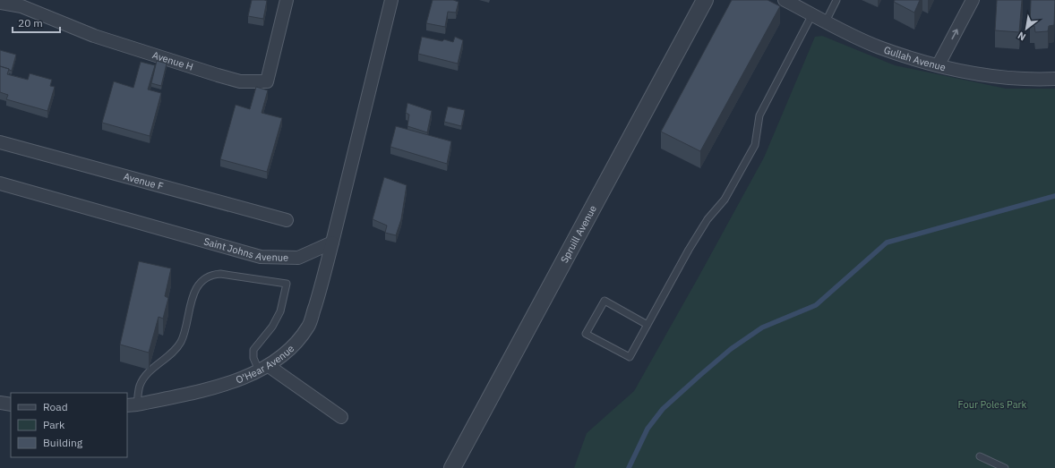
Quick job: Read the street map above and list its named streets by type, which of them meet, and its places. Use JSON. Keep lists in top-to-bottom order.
{
  "streets": {
    "street": [
      "Gullah Avenue",
      "Avenue H",
      "Avenue F",
      "Spruill Avenue",
      "Saint Johns Avenue",
      "O'Hear Avenue"
    ]
  },
  "crossings": [
    ["Saint Johns Avenue", "O'Hear Avenue"]
  ],
  "parks": ["Four Poles Park"],
  "legend": ["Road", "Park", "Building"],
  "scale_bar": "20 m",
  "north": "bottom left"
}
